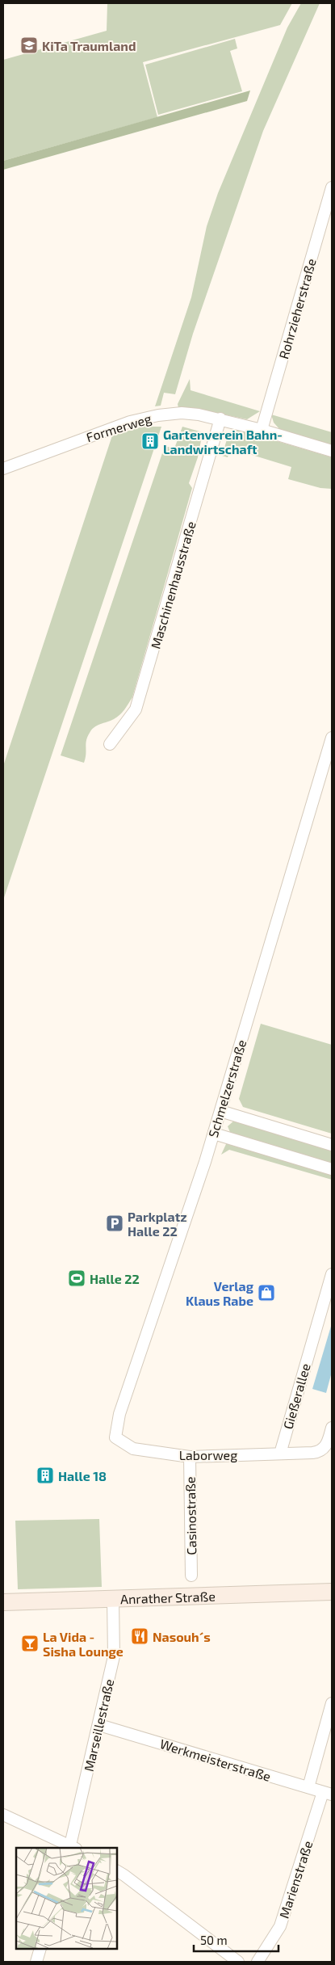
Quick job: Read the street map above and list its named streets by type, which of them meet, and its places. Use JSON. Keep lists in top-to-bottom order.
{
  "streets": {
    "street": [
      "Rohrzieherstraße",
      "Formerweg",
      "Maschinenhausstraße",
      "Schmelzerstraße",
      "Gießerallee",
      "Laborweg",
      "Casinostraße",
      "Anrather Straße",
      "Marseillestraße",
      "Werkmeisterstraße",
      "Marienstraße"
    ]
  },
  "crossings": [
    ["Rohrzieherstraße", "Formerweg"],
    ["Formerweg", "Maschinenhausstraße"],
    ["Schmelzerstraße", "Laborweg"],
    ["Gießerallee", "Laborweg"],
    ["Laborweg", "Casinostraße"],
    ["Anrather Straße", "Marseillestraße"],
    ["Marseillestraße", "Werkmeisterstraße"],
    ["Werkmeisterstraße", "Marienstraße"]
  ],
  "places": {
    "school or university": ["KiTa Traumland"],
    "building": ["Gartenverein Bahn- Landwirtschaft", "Halle 18"],
    "parking": ["Parkplatz Halle 22"],
    "sports": ["Halle 22"],
    "shop": ["Verlag Klaus Rabe"],
    "restaurant": ["Nasouh´s"],
    "bar": ["La Vida - Sisha Lounge"]
  },
  "scale_bar": "50 m"
}
